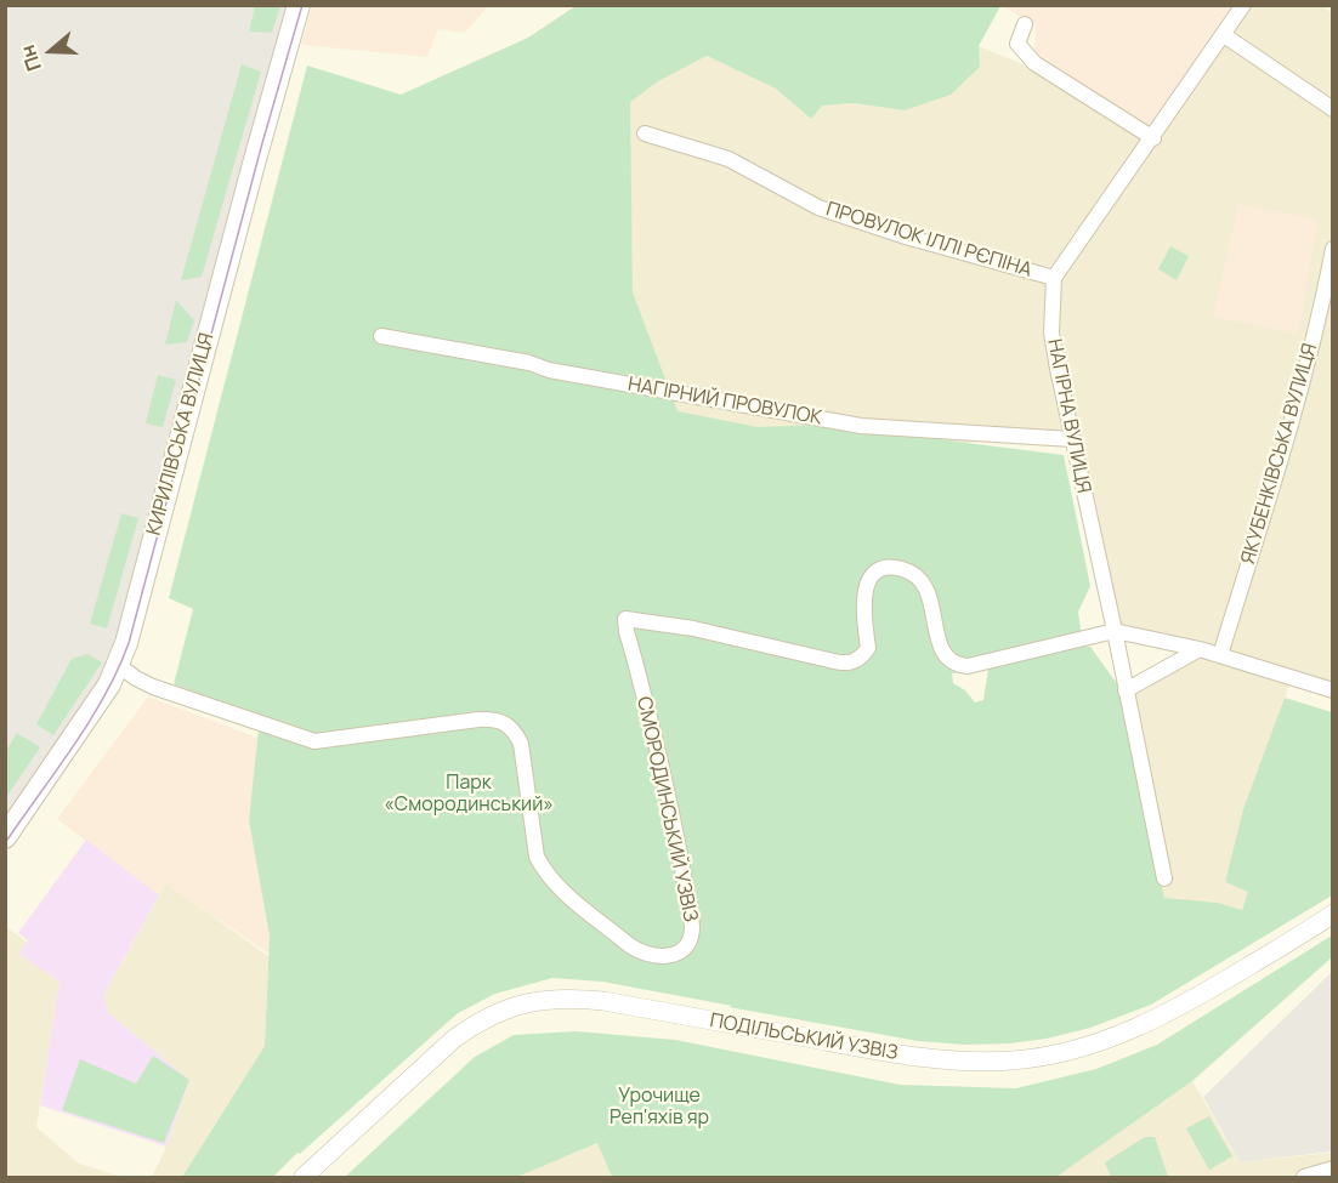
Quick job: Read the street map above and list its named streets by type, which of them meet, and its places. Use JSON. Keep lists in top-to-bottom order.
{
  "streets": {
    "main road": ["КИРИЛІВСЬКА ВУЛИЦЯ"],
    "street": [
      "ПРОВУЛОК ІЛЛІ РЄПІНА",
      "НАГІРНИЙ ПРОВУЛОК",
      "НАГІРНА ВУЛИЦЯ",
      "ЯКУБЕНКІВСЬКА ВУЛИЦЯ",
      "СМОРОДИНСЬКИЙ УЗВІЗ",
      "ПОДІЛЬСЬКИЙ УЗВІЗ"
    ]
  },
  "crossings": [
    ["ПРОВУЛОК ІЛЛІ РЄПІНА", "НАГІРНА ВУЛИЦЯ"],
    ["НАГІРНИЙ ПРОВУЛОК", "НАГІРНА ВУЛИЦЯ"],
    ["НАГІРНА ВУЛИЦЯ", "СМОРОДИНСЬКИЙ УЗВІЗ"],
    ["КИРИЛІВСЬКА ВУЛИЦЯ", "СМОРОДИНСЬКИЙ УЗВІЗ"]
  ],
  "parks": ["Парк «Смородинський»", "Урочище Реп'яхів яр"],
  "north": "left"
}
